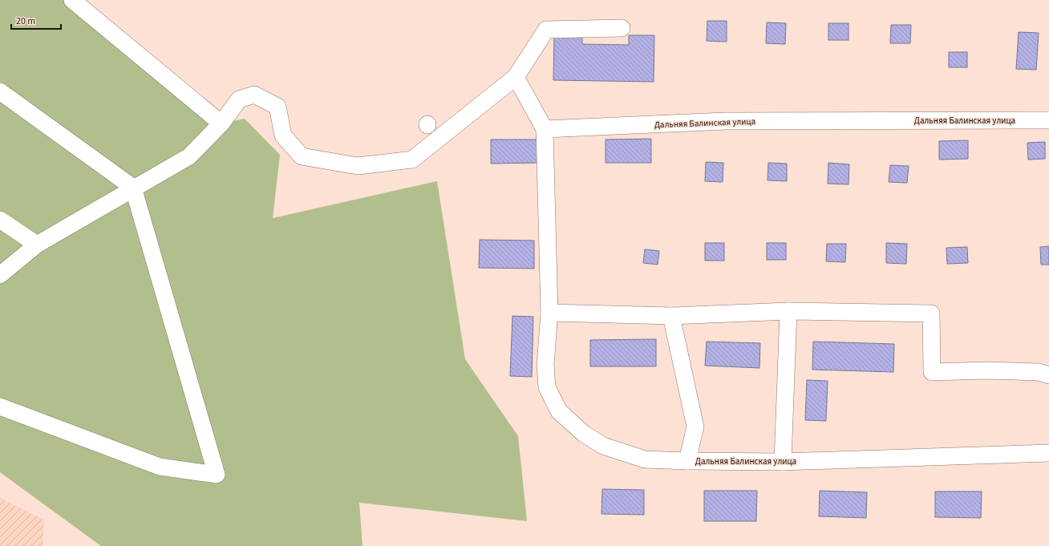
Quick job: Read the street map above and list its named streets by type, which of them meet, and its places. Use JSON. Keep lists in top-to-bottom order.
{
  "streets": {
    "street": ["Дальняя Балинская улица"]
  },
  "scale_bar": "20 m"
}
